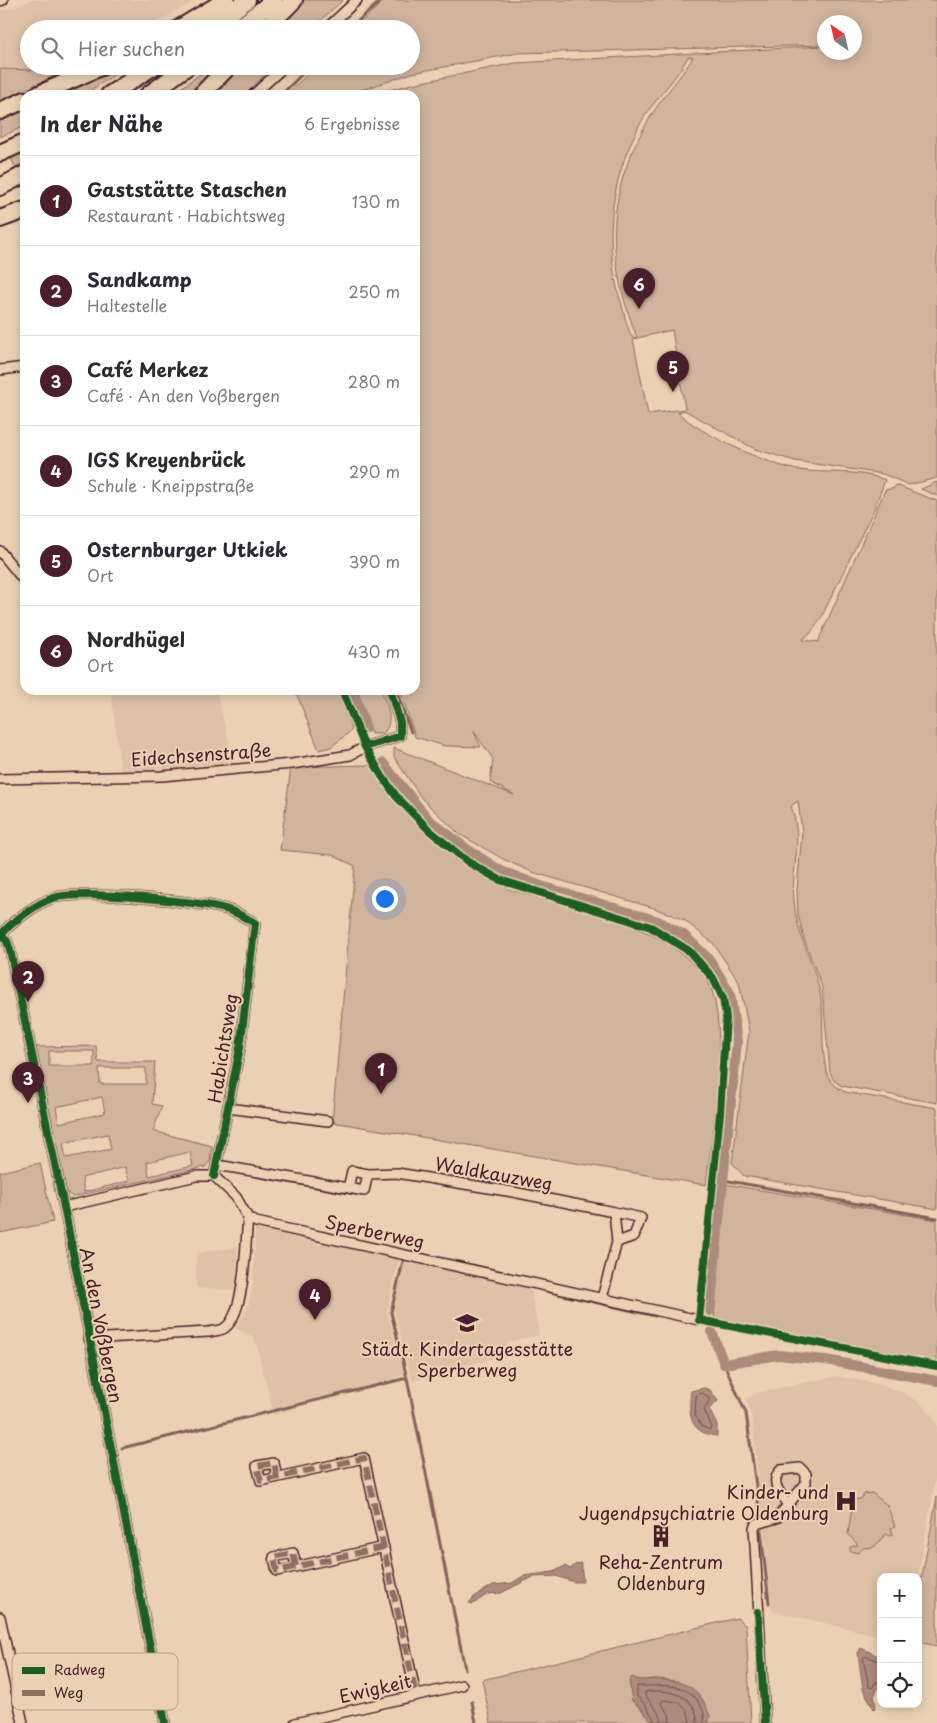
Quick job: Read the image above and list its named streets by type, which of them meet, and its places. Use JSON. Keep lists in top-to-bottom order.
{
  "streets": {
    "street": [
      "Eidechsenstraße",
      "Habichtsweg",
      "Waldkauzweg",
      "Sperberweg",
      "An den Voßbergen",
      "Ewigkeit"
    ]
  },
  "crossings": [
    ["Habichtsweg", "An den Voßbergen"]
  ],
  "places": {
    "school or university": ["Städt. Kindertagesstätte Sperberweg"],
    "hospital": ["Kinder- und Jugendpsychiatrie Oldenburg"],
    "building": ["Reha-Zentrum Oldenburg"]
  },
  "legend": ["Radweg", "Weg"],
  "north": "top left",
  "page": {
    "search": "Hier suchen",
    "heading": ["In der Nähe", "6 Ergebnisse"],
    "list": [
      {
        "mark": "1",
        "name": "Gaststätte Staschen",
        "note": "Restaurant · Habichtsweg",
        "value": "130 m"
      },
      {
        "mark": "2",
        "name": "Sandkamp",
        "note": "Haltestelle",
        "value": "250 m"
      },
      {
        "mark": "3",
        "name": "Café Merkez",
        "note": "Café · An den Voßbergen",
        "value": "280 m"
      },
      {
        "mark": "4",
        "name": "IGS Kreyenbrück",
        "note": "Schule · Kneippstraße",
        "value": "290 m"
      },
      {
        "mark": "5",
        "name": "Osternburger Utkiek",
        "note": "Ort",
        "value": "390 m"
      },
      {
        "mark": "6",
        "name": "Nordhügel",
        "note": "Ort",
        "value": "430 m"
      }
    ],
    "pins": [
      "6",
      "5",
      "2",
      "1",
      "3",
      "4"
    ],
    "map_buttons": ["+", "−"]
  }
}
